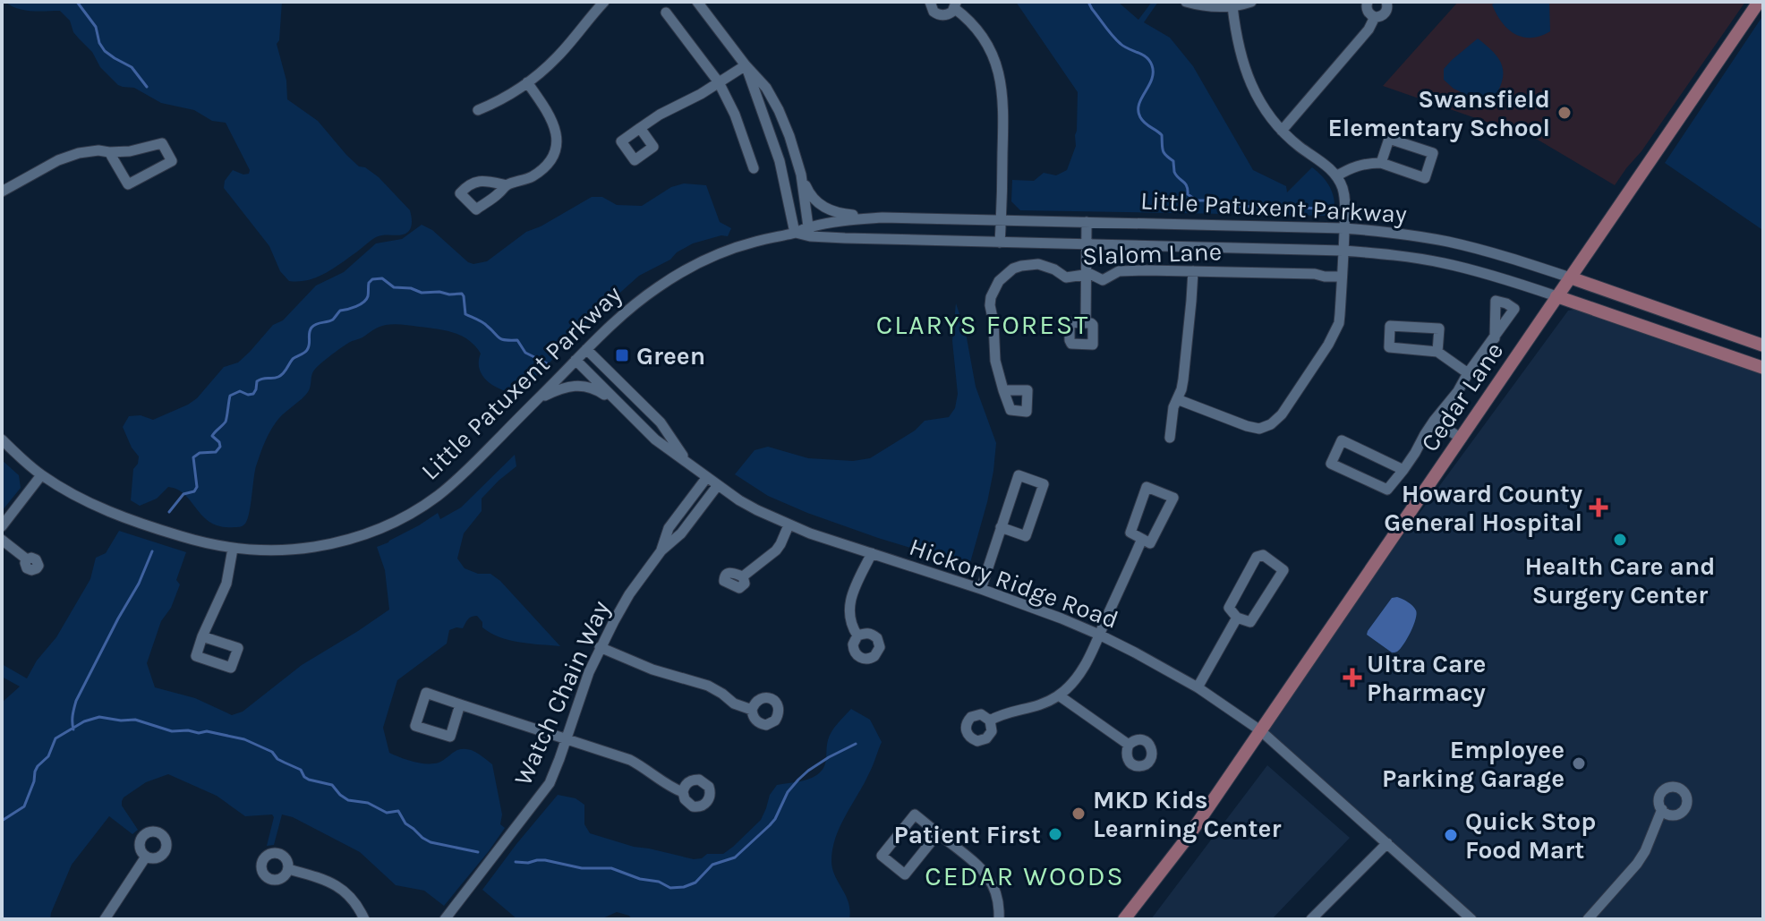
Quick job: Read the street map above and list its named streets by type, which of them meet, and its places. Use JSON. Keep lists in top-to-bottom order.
{
  "streets": {
    "main road": ["Little Patuxent Parkway", "Cedar Lane"],
    "street": ["Slalom Lane", "Hickory Ridge Road", "Watch Chain Way"]
  },
  "crossings": [
    ["Little Patuxent Parkway", "Cedar Lane"],
    ["Little Patuxent Parkway", "Hickory Ridge Road"],
    ["Cedar Lane", "Hickory Ridge Road"],
    ["Hickory Ridge Road", "Watch Chain Way"]
  ],
  "districts": ["CLARYS FOREST", "CEDAR WOODS"],
  "places": {
    "other": [
      "Swansfield Elementary School",
      "Health Care and Surgery Center",
      "Employee Parking Garage",
      "MKD Kids Learning Center",
      "Patient First",
      "Quick Stop Food Mart"
    ],
    "transit": ["Green"],
    "health": ["Howard County General Hospital", "Ultra Care Pharmacy"]
  }
}
